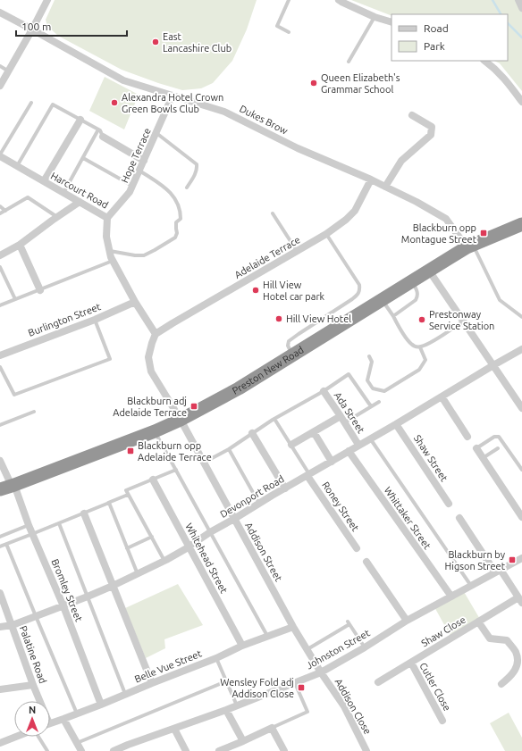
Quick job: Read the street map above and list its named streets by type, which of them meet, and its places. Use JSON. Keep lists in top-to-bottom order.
{
  "streets": {
    "highway": ["Preston New Road"],
    "street": [
      "Dukes Brow",
      "Hope Terrace",
      "Harcourt Road",
      "Adelaide Terrace",
      "Burlington Street",
      "Ada Street",
      "Shaw Street",
      "Devonport Road",
      "Roney Street",
      "Whittaker Street",
      "Addison Street",
      "Whitehead Street",
      "Bromley Street",
      "Shaw Close",
      "Johnston Street",
      "Palatine Road",
      "Belle Vue Street",
      "Cutler Close",
      "Addison Close"
    ]
  },
  "crossings": [
    ["Dukes Brow", "Hope Terrace"],
    ["Dukes Brow", "Adelaide Terrace"],
    ["Dukes Brow", "Preston New Road"],
    ["Hope Terrace", "Harcourt Road"],
    ["Harcourt Road", "Burlington Street"],
    ["Preston New Road", "Addison Street"],
    ["Preston New Road", "Bromley Street"],
    ["Ada Street", "Devonport Road"],
    ["Shaw Street", "Devonport Road"],
    ["Devonport Road", "Roney Street"],
    ["Devonport Road", "Whittaker Street"],
    ["Devonport Road", "Addison Street"],
    ["Devonport Road", "Whitehead Street"],
    ["Devonport Road", "Bromley Street"],
    ["Devonport Road", "Palatine Road"],
    ["Whittaker Street", "Johnston Street"],
    ["Addison Street", "Johnston Street"],
    ["Addison Street", "Belle Vue Street"],
    ["Addison Street", "Addison Close"],
    ["Whitehead Street", "Belle Vue Street"],
    ["Bromley Street", "Belle Vue Street"],
    ["Shaw Close", "Cutler Close"],
    ["Johnston Street", "Addison Close"]
  ],
  "places": {
    "other": [
      "East Lancashire Club",
      "Queen Elizabeth's Grammar School",
      "Alexandra Hotel Crown Green Bowls Club",
      "Hill View Hotel car park",
      "Hill View Hotel",
      "Prestonway Service Station"
    ],
    "transit": [
      "Blackburn opp Montague Street",
      "Blackburn adj Adelaide Terrace",
      "Blackburn opp Adelaide Terrace",
      "Blackburn by Higson Street",
      "Wensley Fold adj Addison Close"
    ]
  },
  "legend": ["Road", "Park"],
  "scale_bar": "100 m",
  "north": "top"
}
